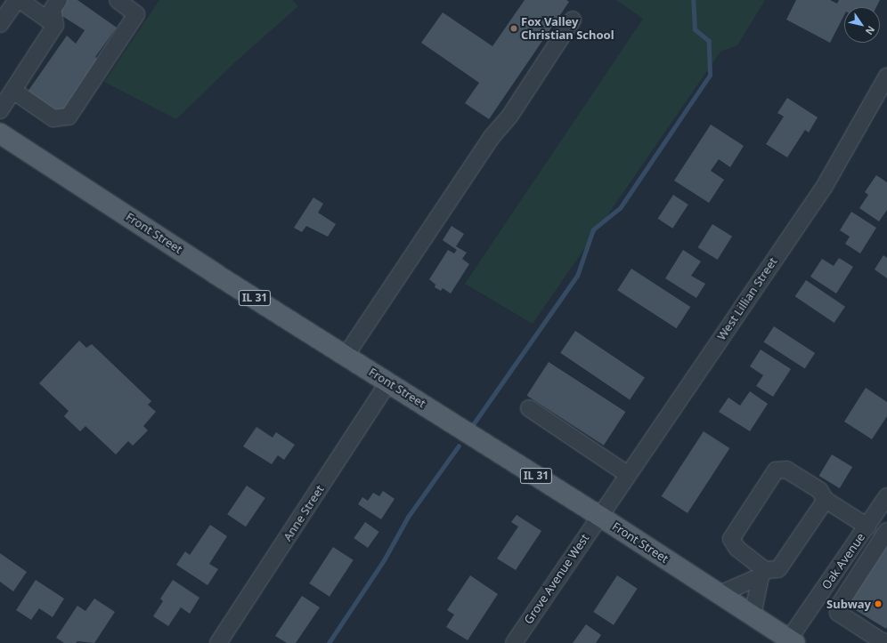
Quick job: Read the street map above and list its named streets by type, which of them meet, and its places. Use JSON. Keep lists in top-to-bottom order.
{
  "streets": {
    "main road": ["Front Street", "IL 31"],
    "street": [
      "West Lillian Street",
      "Anne Street",
      "Oak Avenue",
      "Grove Avenue West"
    ]
  },
  "crossings": [
    ["Front Street", "West Lillian Street"],
    ["Front Street", "Anne Street"],
    ["Front Street", "Oak Avenue"],
    ["Front Street", "Grove Avenue West"],
    ["West Lillian Street", "Grove Avenue West"]
  ],
  "places": ["Fox Valley Christian School", "Subway"],
  "north": "bottom right"
}
